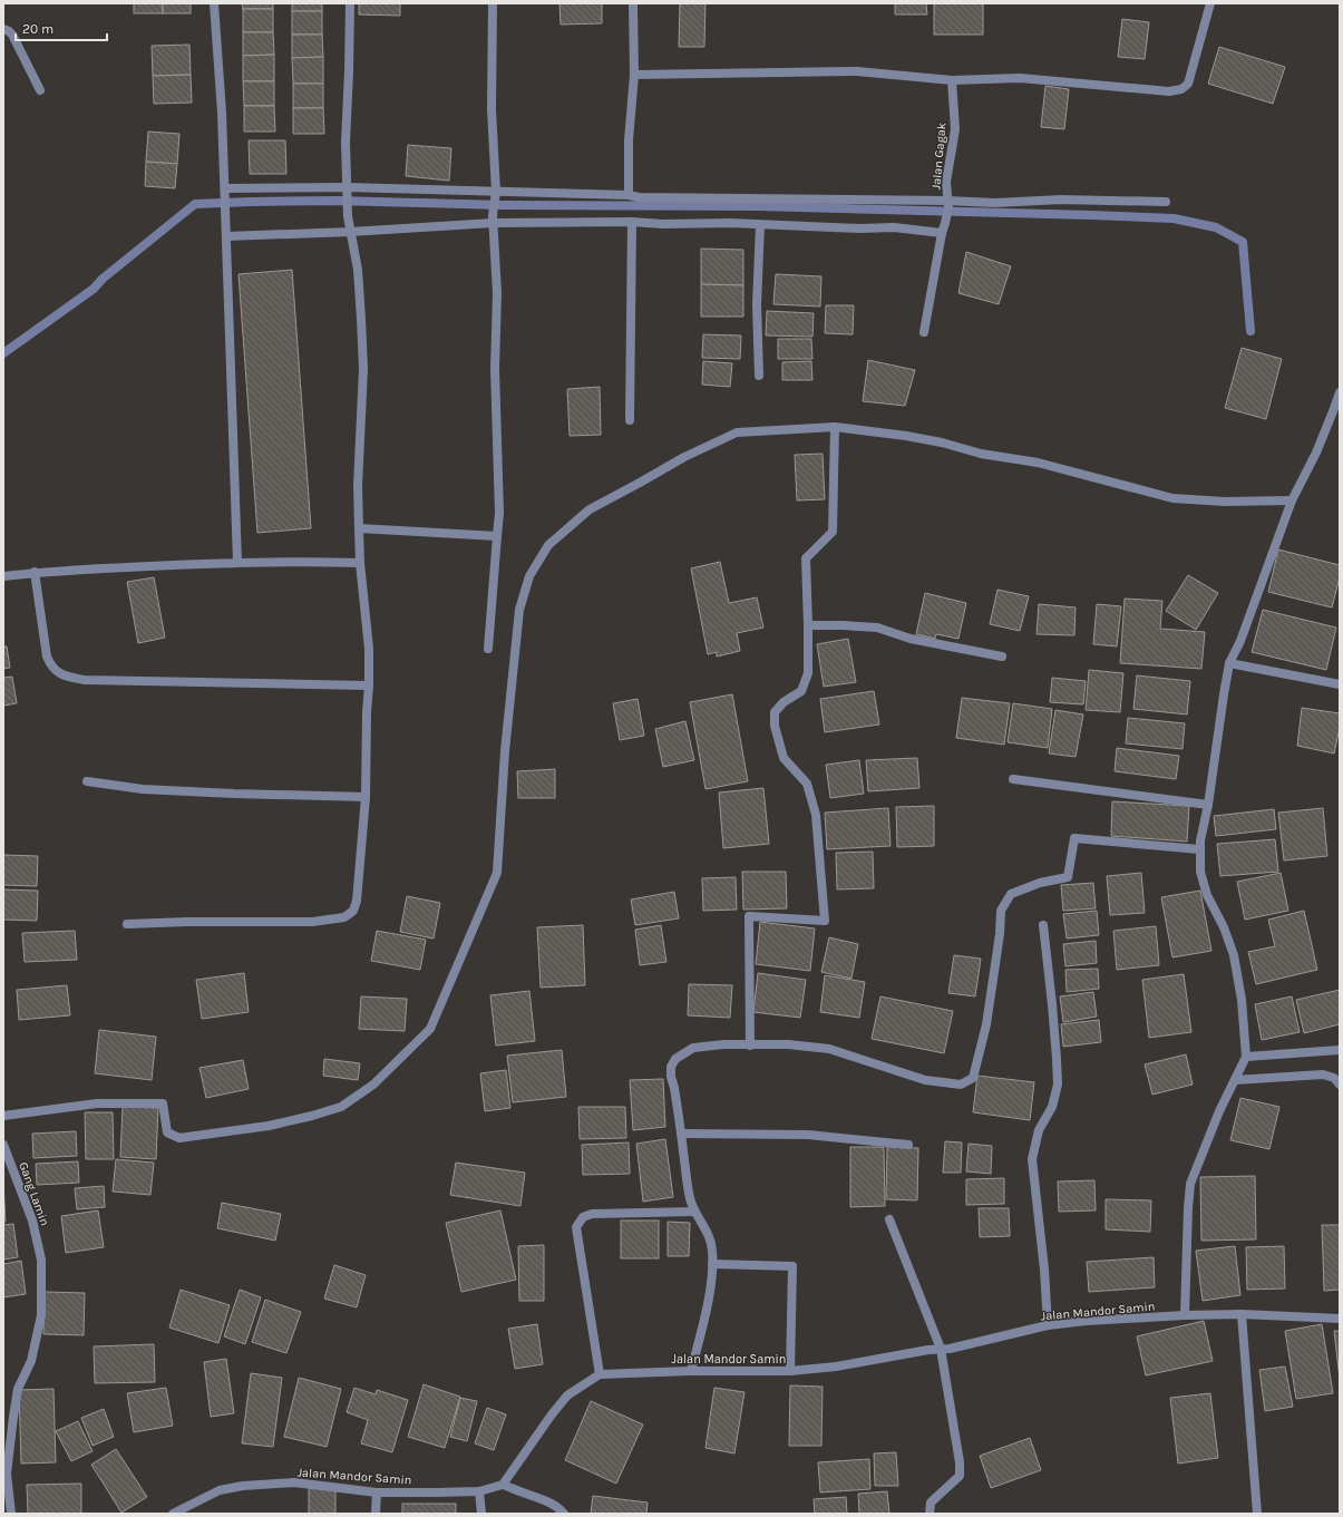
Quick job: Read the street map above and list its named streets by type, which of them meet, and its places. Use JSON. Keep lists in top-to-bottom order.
{
  "streets": {
    "street": ["Jalan Gagak", "Gang Lamin", "Jalan Mandor Samin"]
  },
  "scale_bar": "20 m"
}
